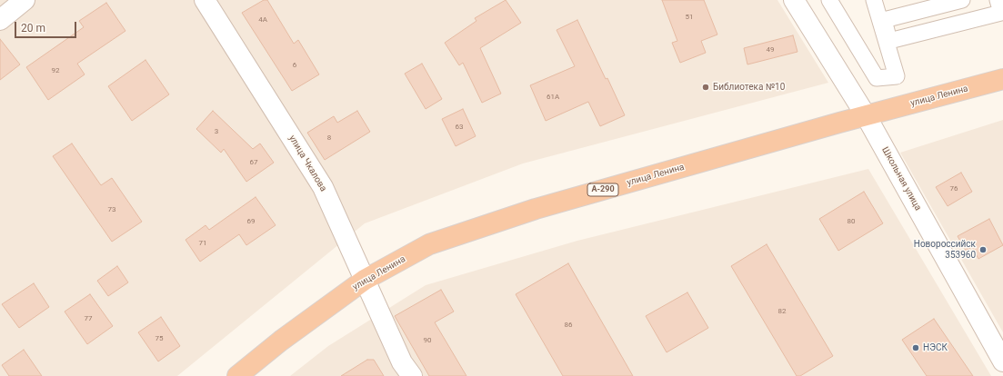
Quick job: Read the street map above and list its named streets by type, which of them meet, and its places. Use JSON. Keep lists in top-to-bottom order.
{
  "streets": {
    "highway": ["улица Ленина", "А-290"],
    "street": ["улица Чкалова", "Школьная улица"]
  },
  "crossings": [
    ["улица Ленина", "улица Чкалова"],
    ["улица Ленина", "Школьная улица"]
  ],
  "places": ["Библиотека №10", "Новороссийск 353960", "НЭСК"],
  "house_numbers": [
    "51",
    "4А",
    "49",
    "6",
    "92",
    "61А",
    "63",
    "3",
    "8",
    "67",
    "76",
    "73",
    "69",
    "80",
    "71",
    "82",
    "77",
    "86",
    "75",
    "90"
  ],
  "scale_bar": "20 m"
}
